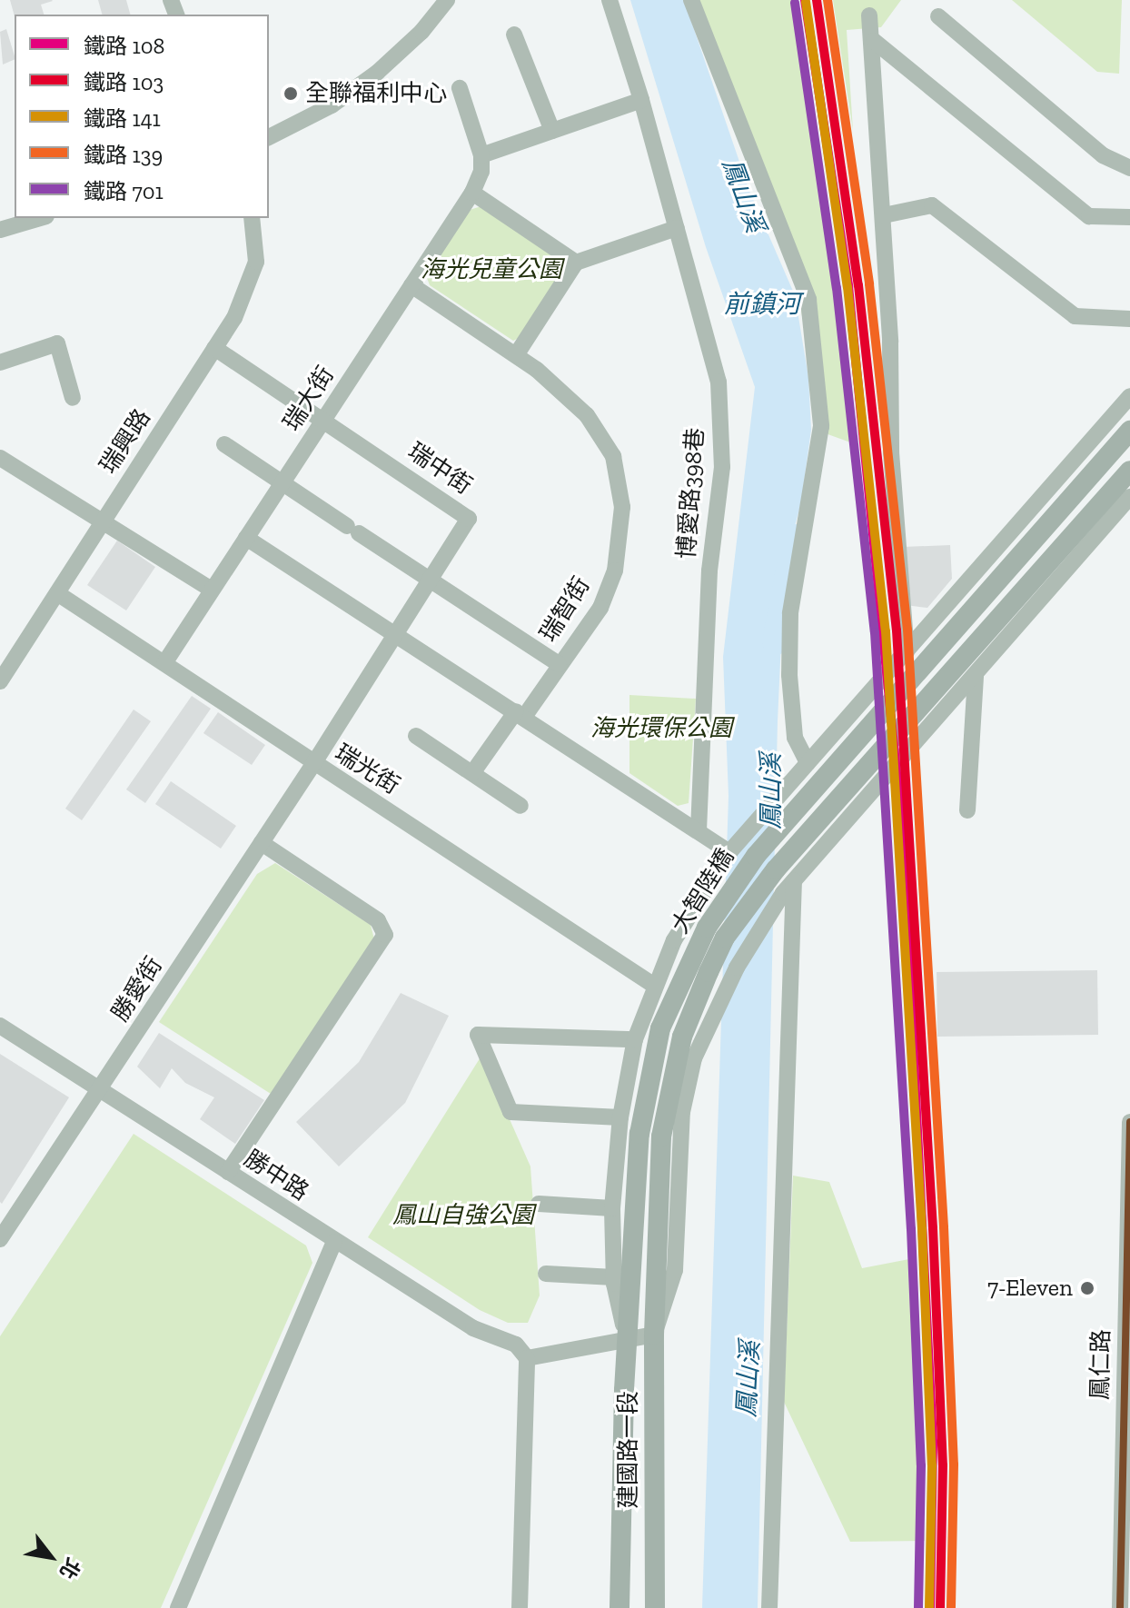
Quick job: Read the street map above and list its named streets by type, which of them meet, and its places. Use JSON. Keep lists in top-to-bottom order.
{
  "streets": {
    "main road": ["大智陸橋", "建國路一段"],
    "street": [
      "瑞大街",
      "瑞興路",
      "瑞中街",
      "博愛路398巷",
      "瑞智街",
      "瑞光街",
      "勝愛街",
      "勝中路",
      "鳳仁路"
    ]
  },
  "crossings": [
    ["瑞大街", "瑞中街"],
    ["瑞大街", "瑞智街"],
    ["瑞大街", "瑞光街"],
    ["瑞興路", "瑞中街"],
    ["瑞興路", "瑞光街"],
    ["瑞中街", "瑞光街"],
    ["瑞中街", "勝愛街"],
    ["瑞光街", "勝愛街"],
    ["大智陸橋", "建國路一段"],
    ["勝愛街", "勝中路"]
  ],
  "water": ["鳳山溪", "前鎮河"],
  "parks": ["海光兒童公園", "海光環保公園", "鳳山自強公園"],
  "places": ["全聯福利中心", "7-Eleven"],
  "lines": [
    "rail line 108",
    "rail line 103",
    "rail line 139",
    "rail line 141",
    "rail line 701"
  ],
  "legend": [
    "鐵路 108",
    "鐵路 103",
    "鐵路 141",
    "鐵路 139",
    "鐵路 701"
  ],
  "north": "bottom right"
}
